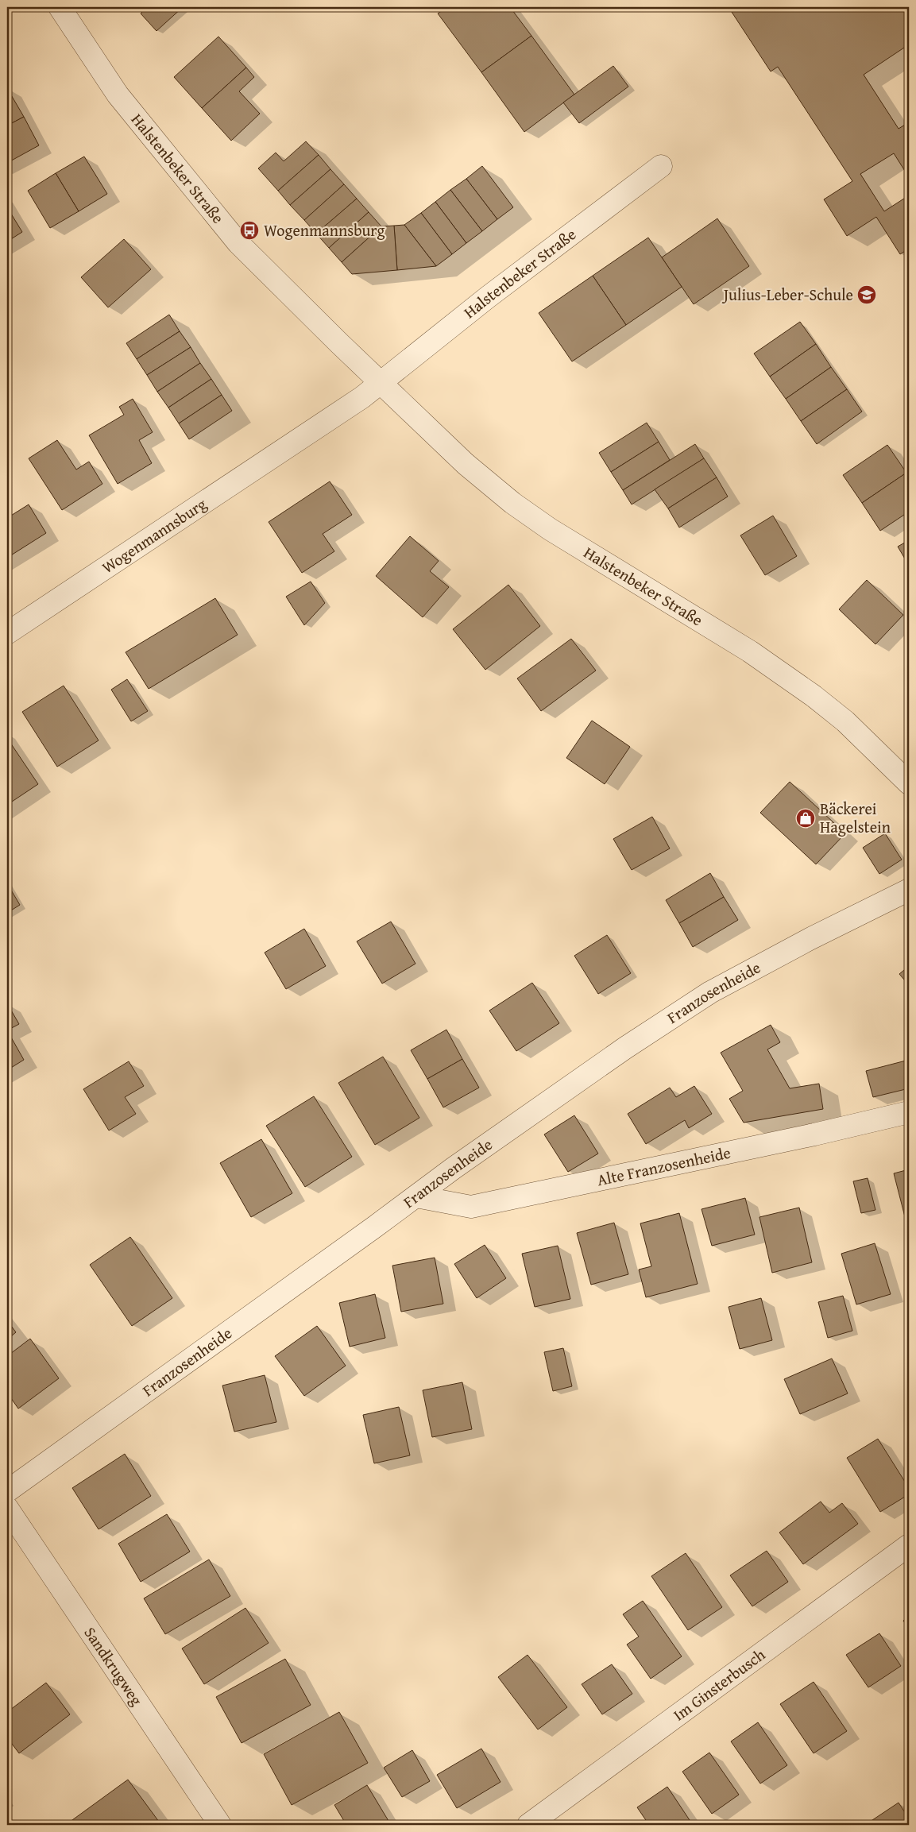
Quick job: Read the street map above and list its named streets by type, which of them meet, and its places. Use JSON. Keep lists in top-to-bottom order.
{
  "streets": {
    "street": [
      "Halstenbeker Straße",
      "Wogenmannsburg",
      "Franzosenheide",
      "Alte Franzosenheide",
      "Sandkrugweg",
      "Im Ginsterbusch"
    ]
  },
  "crossings": [
    ["Halstenbeker Straße", "Wogenmannsburg"],
    ["Franzosenheide", "Alte Franzosenheide"]
  ],
  "places": {
    "bus stop": ["Wogenmannsburg"],
    "school or university": ["Julius-Leber-Schule"],
    "shop": ["Bäckerei Hagelstein"]
  }
}
